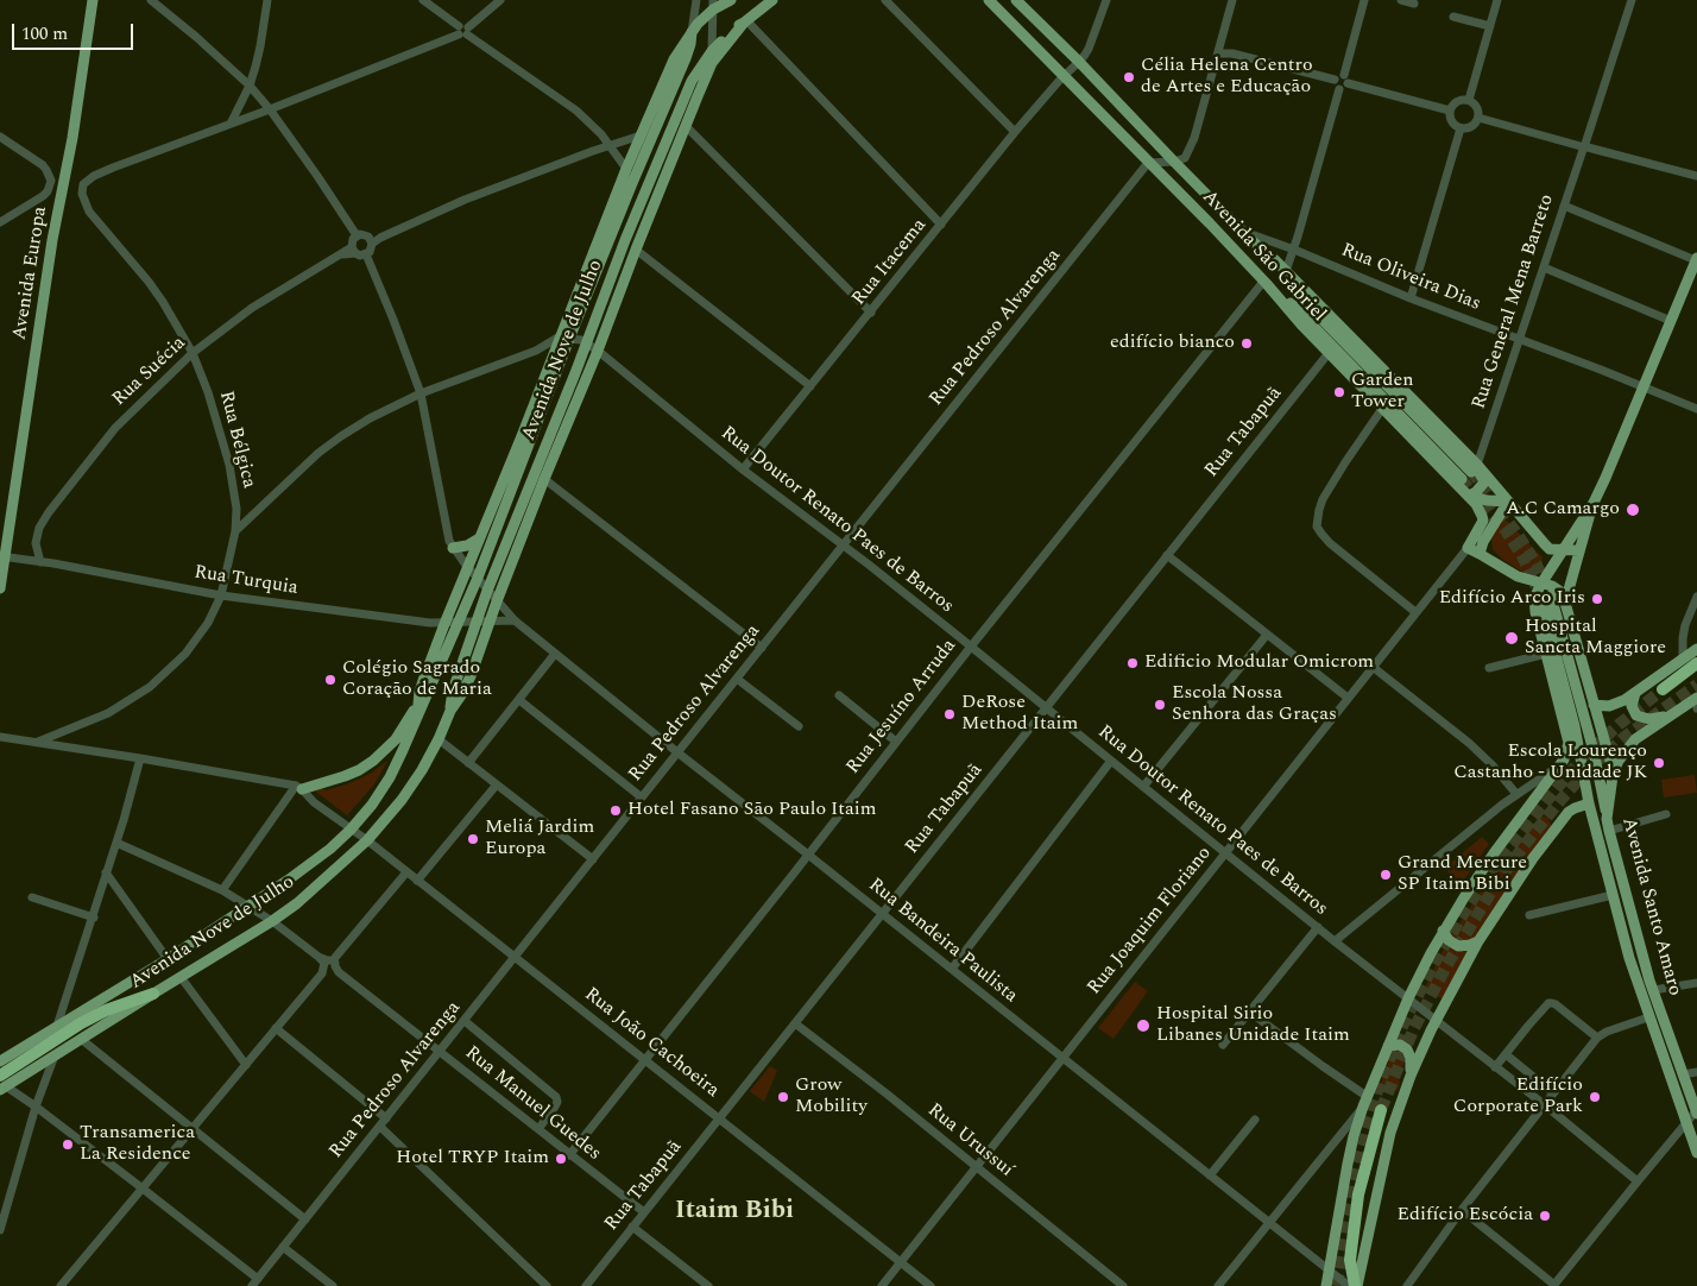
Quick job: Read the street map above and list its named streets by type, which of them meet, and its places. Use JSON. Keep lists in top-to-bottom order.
{
  "streets": {
    "main road": [
      "Avenida São Gabriel",
      "Avenida Europa",
      "Avenida Nove de Julho",
      "Avenida Santo Amaro"
    ],
    "street": [
      "Rua Itacema",
      "Rua Oliveira Dias",
      "Rua General Mena Barreto",
      "Rua Pedroso Alvarenga",
      "Rua Suécia",
      "Rua Tabapuã",
      "Rua Bélgica",
      "Rua Doutor Renato Paes de Barros",
      "Rua Turquia",
      "Rua Jesuíno Arruda",
      "Rua Joaquim Floriano",
      "Rua Bandeira Paulista",
      "Rua João Cachoeira",
      "Rua Manuel Guedes",
      "Rua Urussuí"
    ]
  },
  "crossings": [
    ["Avenida São Gabriel", "Rua Itacema"],
    ["Avenida São Gabriel", "Rua Oliveira Dias"],
    ["Avenida São Gabriel", "Rua General Mena Barreto"],
    ["Avenida São Gabriel", "Rua Pedroso Alvarenga"],
    ["Avenida São Gabriel", "Rua Tabapuã"],
    ["Avenida São Gabriel", "Rua Jesuíno Arruda"],
    ["Avenida São Gabriel", "Rua Joaquim Floriano"],
    ["Rua Itacema", "Rua Doutor Renato Paes de Barros"],
    ["Avenida Europa", "Rua Turquia"],
    ["Rua Oliveira Dias", "Rua General Mena Barreto"],
    ["Rua Pedroso Alvarenga", "Rua Doutor Renato Paes de Barros"],
    ["Rua Pedroso Alvarenga", "Rua Bandeira Paulista"],
    ["Rua Pedroso Alvarenga", "Rua João Cachoeira"],
    ["Rua Pedroso Alvarenga", "Rua Manuel Guedes"],
    ["Avenida Nove de Julho", "Rua Doutor Renato Paes de Barros"],
    ["Avenida Nove de Julho", "Rua Turquia"],
    ["Avenida Nove de Julho", "Rua Bandeira Paulista"],
    ["Avenida Nove de Julho", "Rua João Cachoeira"],
    ["Avenida Nove de Julho", "Rua Manuel Guedes"],
    ["Rua Suécia", "Rua Bélgica"],
    ["Rua Suécia", "Rua Turquia"],
    ["Rua Tabapuã", "Rua Doutor Renato Paes de Barros"],
    ["Rua Tabapuã", "Rua Bandeira Paulista"],
    ["Rua Tabapuã", "Rua João Cachoeira"],
    ["Rua Tabapuã", "Rua Manuel Guedes"],
    ["Rua Tabapuã", "Rua Urussuí"],
    ["Rua Bélgica", "Rua Turquia"],
    ["Rua Doutor Renato Paes de Barros", "Rua Jesuíno Arruda"],
    ["Rua Doutor Renato Paes de Barros", "Rua Joaquim Floriano"],
    ["Rua Jesuíno Arruda", "Rua Bandeira Paulista"],
    ["Rua Jesuíno Arruda", "Rua João Cachoeira"],
    ["Rua Jesuíno Arruda", "Rua Manuel Guedes"],
    ["Rua Joaquim Floriano", "Rua Bandeira Paulista"],
    ["Rua Joaquim Floriano", "Rua João Cachoeira"],
    ["Rua Joaquim Floriano", "Rua Urussuí"]
  ],
  "districts": ["Itaim Bibi"],
  "places": [
    "Célia Helena Centro de Artes e Educação",
    "edifício bianco",
    "Garden Tower",
    "A.C Camargo",
    "Edifício Arco Iris",
    "Hospital Sancta Maggiore",
    "Edificio Modular Omicrom",
    "Colégio Sagrado Coração de Maria",
    "Escola Nossa Senhora das Graças",
    "DeRose Method Itaim",
    "Escola Lourenço Castanho - Unidade JK",
    "Hotel Fasano São Paulo Itaim",
    "Meliá Jardim Europa",
    "Grand Mercure SP Itaim Bibi",
    "Hospital Sirio Libanes Unidade Itaim",
    "Grow Mobility",
    "Edifício Corporate Park",
    "Transamerica La Residence",
    "Hotel TRYP Itaim",
    "Edifício Escócia"
  ],
  "scale_bar": "100 m"
}
